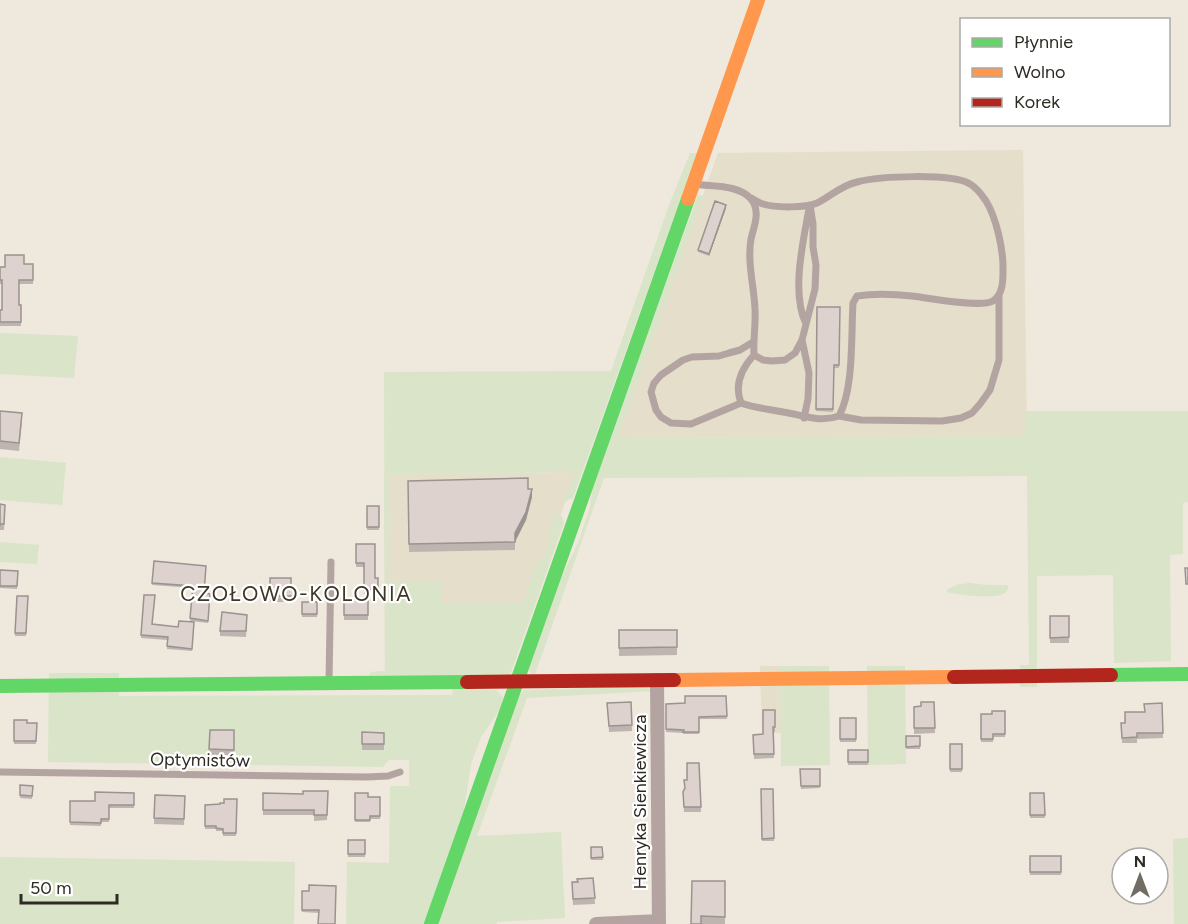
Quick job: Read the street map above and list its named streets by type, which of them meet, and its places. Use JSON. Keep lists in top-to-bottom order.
{
  "streets": {
    "street": ["Henryka Sienkiewicza"],
    "lane": ["Optymistów"]
  },
  "districts": ["CZOŁOWO-KOLONIA"],
  "legend": ["Płynnie", "Wolno", "Korek"],
  "scale_bar": "50 m",
  "north": "top"
}
